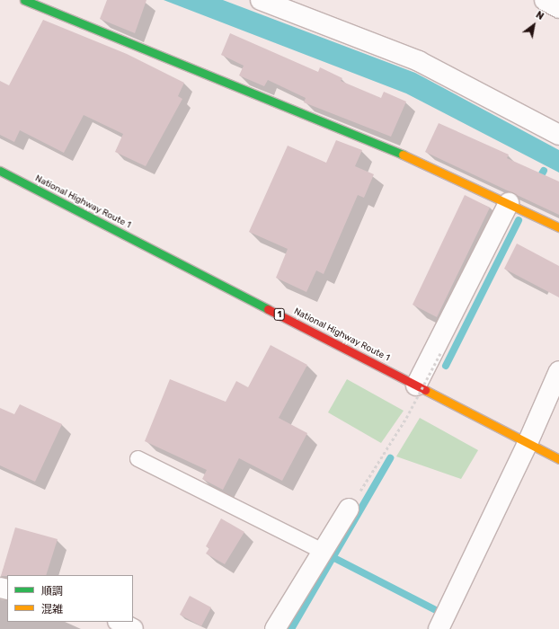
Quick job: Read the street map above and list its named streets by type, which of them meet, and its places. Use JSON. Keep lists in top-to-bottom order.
{
  "streets": {
    "main road": ["National Highway Route 1", "1"]
  },
  "legend": ["順調", "混雑"],
  "north": "top right"
}
